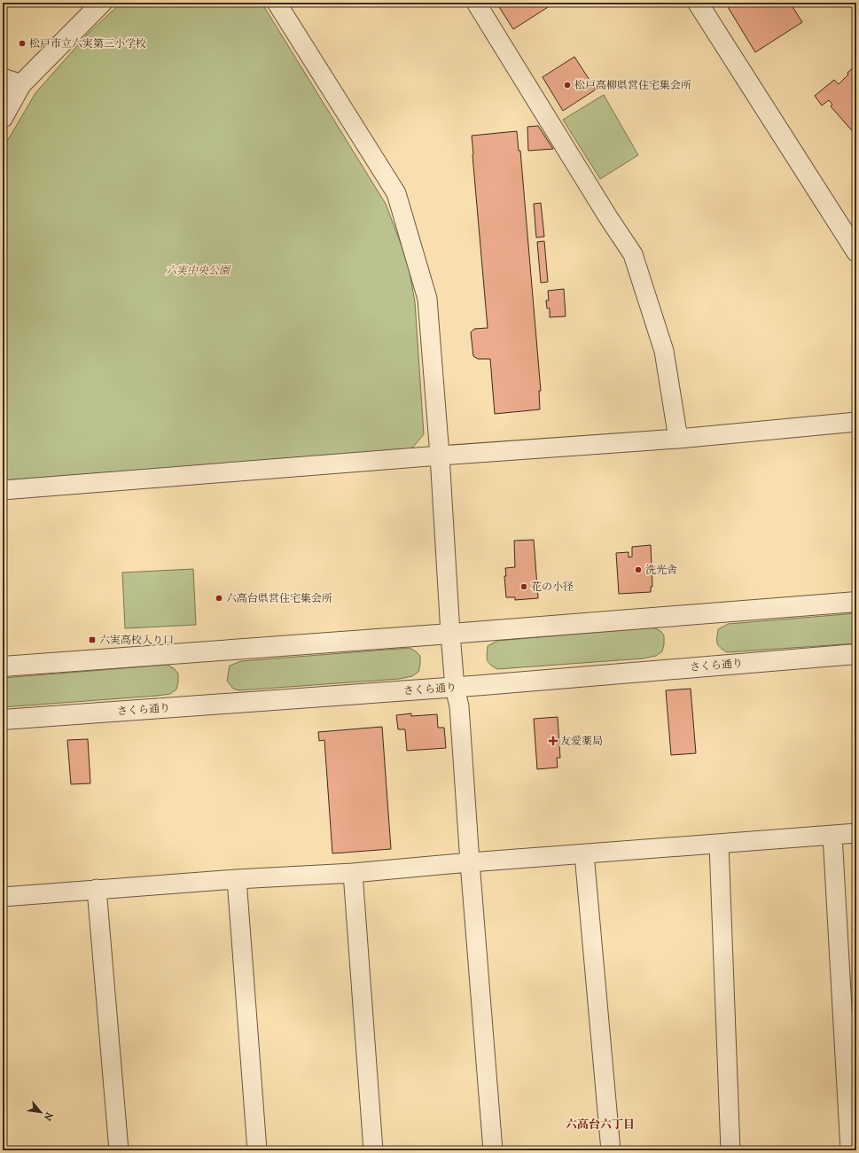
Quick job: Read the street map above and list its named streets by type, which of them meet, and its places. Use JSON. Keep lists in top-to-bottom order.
{
  "streets": {
    "street": ["さくら通り"]
  },
  "districts": ["六高台六丁目"],
  "parks": ["六実中央公園"],
  "places": {
    "other": [
      "松戸市立六実第三小学校",
      "松戸高柳県営住宅集会所",
      "洗光舎",
      "花の小径",
      "六高台県営住宅集会所"
    ],
    "transit": ["六実高校入り口"],
    "health": ["友愛薬局"]
  },
  "north": "bottom right"
}
